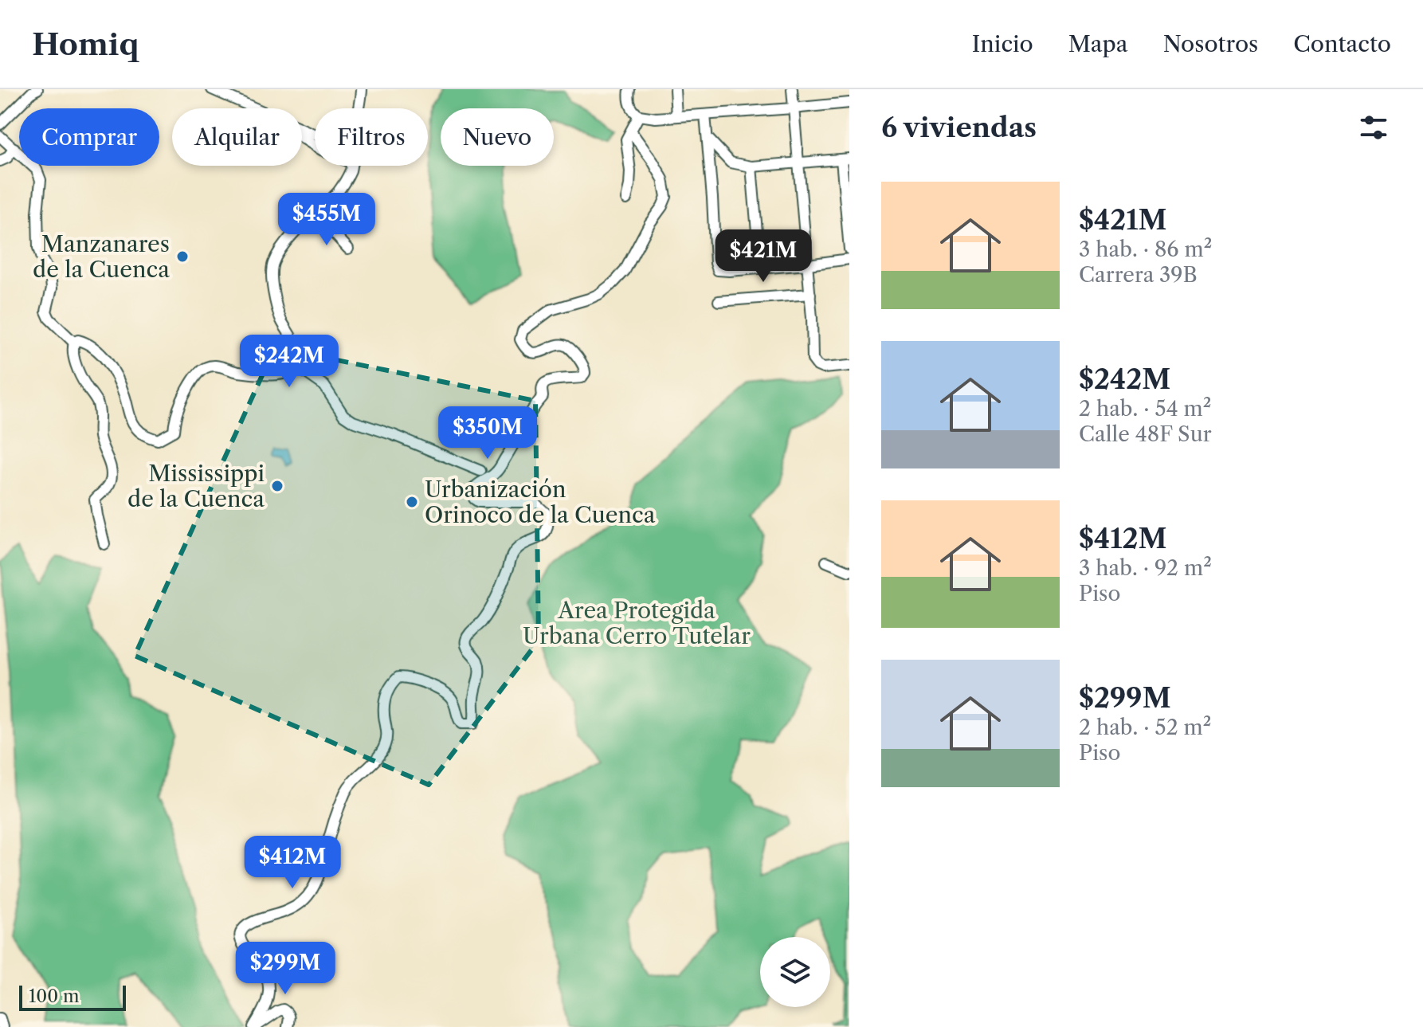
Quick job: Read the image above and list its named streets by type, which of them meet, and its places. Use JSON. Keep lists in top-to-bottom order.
{
  "parks": ["Area Protegida Urbana Cerro Tutelar"],
  "places": ["Manzanares de la Cuenca", "Mississippi de la Cuenca", "Urbanización Orinoco de la Cuenca"],
  "scale_bar": "100 m",
  "page": {
    "header": "Homiq",
    "nav": [
      "Inicio",
      "Mapa",
      "Nosotros",
      "Contacto"
    ],
    "heading": "6 viviendas",
    "chip": [
      "Comprar",
      "Alquilar",
      "Filtros",
      "Nuevo"
    ],
    "list": [
      {
        "name": "$421M",
        "note": "3 hab. · 86 m² · Carrera 39B"
      },
      {
        "name": "$242M",
        "note": "2 hab. · 54 m² · Calle 48F Sur"
      },
      {
        "name": "$412M",
        "note": "3 hab. · 92 m² · Piso"
      },
      {
        "name": "$299M",
        "note": "2 hab. · 52 m² · Piso"
      }
    ],
    "price": [
      "$455M",
      "$421M",
      "$242M",
      "$350M",
      "$412M",
      "$299M"
    ],
    "scale": "100 m"
  }
}
